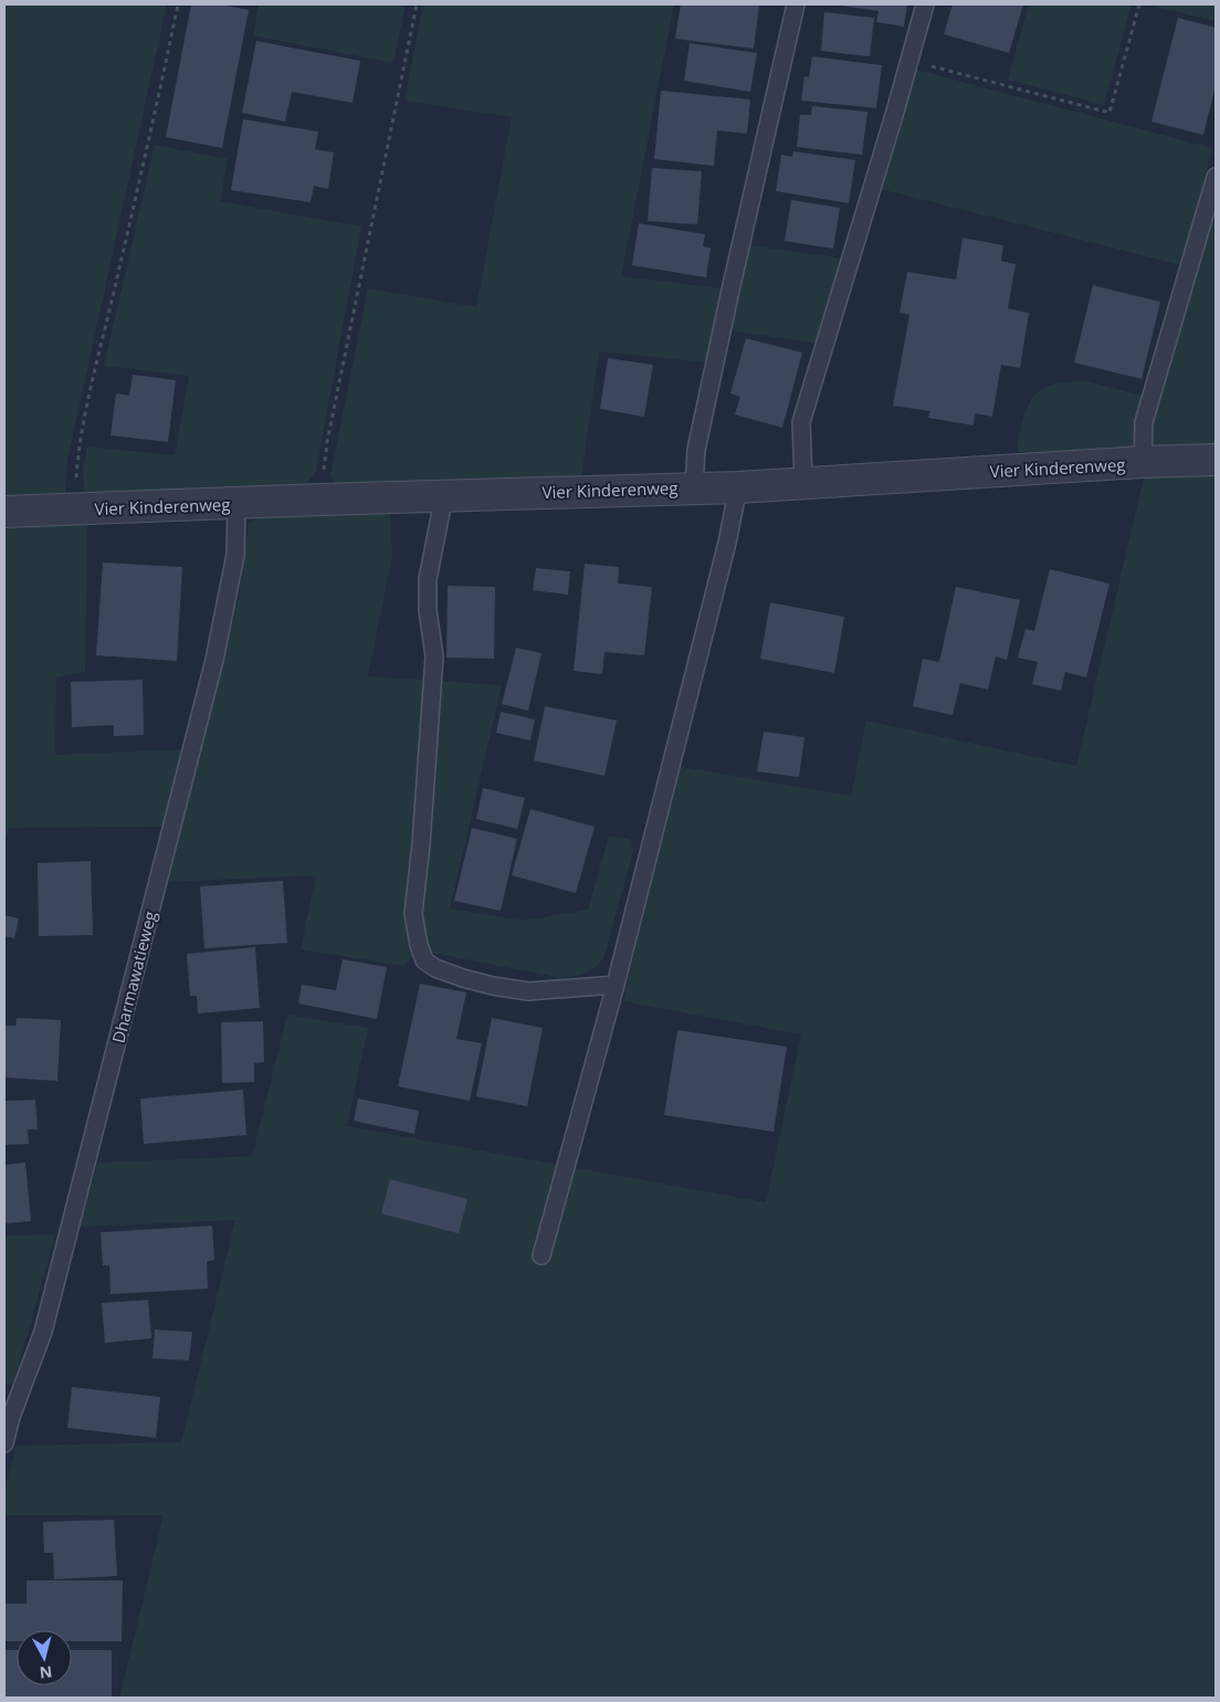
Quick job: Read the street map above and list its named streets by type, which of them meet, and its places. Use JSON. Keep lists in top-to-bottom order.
{
  "streets": {
    "street": ["Vier Kinderenweg"],
    "lane": ["Dharmawatieweg"]
  },
  "crossings": [
    ["Vier Kinderenweg", "Dharmawatieweg"]
  ],
  "north": "bottom"
}
